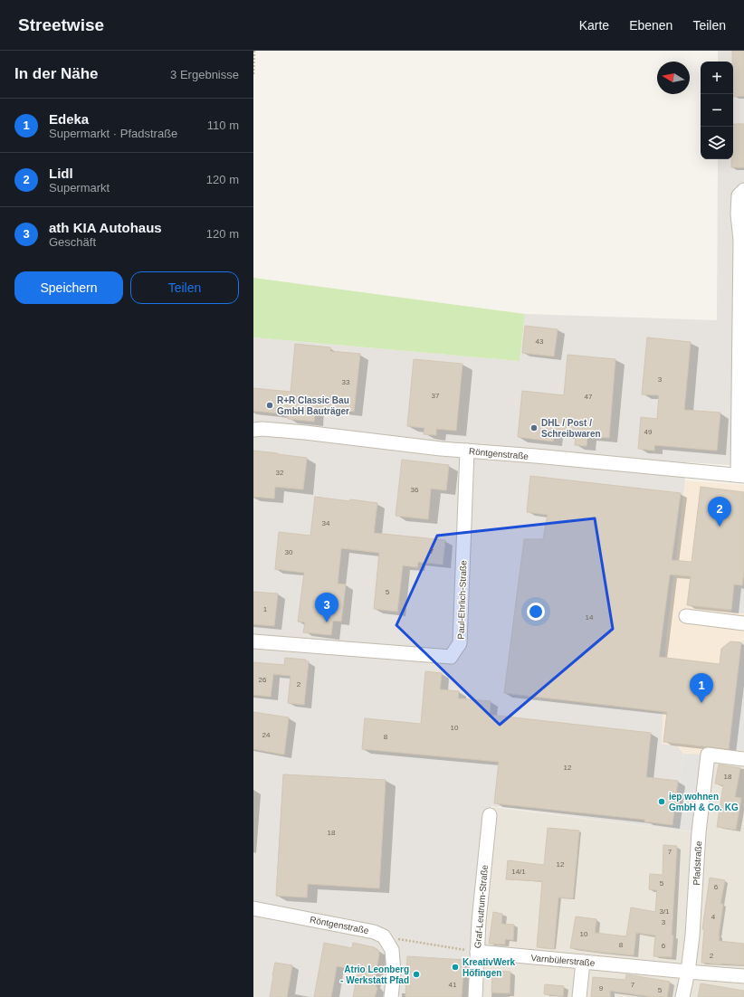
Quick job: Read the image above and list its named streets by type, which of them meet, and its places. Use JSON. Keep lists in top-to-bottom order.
{
  "streets": {
    "street": [
      "Röntgenstraße",
      "Paul-Ehrlich-Straße",
      "Pfadstraße",
      "Graf-Leutrum-Straße",
      "Varnbülerstraße"
    ]
  },
  "crossings": [
    ["Röntgenstraße", "Paul-Ehrlich-Straße"],
    ["Pfadstraße", "Varnbülerstraße"],
    ["Graf-Leutrum-Straße", "Varnbülerstraße"]
  ],
  "places": [
    "R+R Classic Bau GmbH Bauträger",
    "DHL / Post / Schreibwaren",
    "iep wohnen GmbH & Co. KG",
    "KreativWerk Höfingen",
    "Atrio Leonberg - Werkstatt Pfad"
  ],
  "house_numbers": [
    "43",
    "3",
    "33",
    "37",
    "47",
    "49",
    "32",
    "36",
    "34",
    "7",
    "30",
    "5",
    "1",
    "14",
    "26",
    "2",
    "10",
    "24",
    "8",
    "12",
    "18",
    "18",
    "7",
    "12",
    "14/1",
    "5",
    "6",
    "3/1",
    "4",
    "3",
    "10",
    "8",
    "6",
    "2",
    "41",
    "7",
    "9",
    "5"
  ],
  "north": "left",
  "page": {
    "header": "Streetwise",
    "nav": ["Karte", "Ebenen", "Teilen"],
    "heading": ["In der Nähe", "3 Ergebnisse"],
    "map_buttons": ["+", "−"],
    "list": [
      {
        "mark": "1",
        "name": "Edeka",
        "note": "Supermarkt · Pfadstraße",
        "value": "110 m"
      },
      {
        "mark": "2",
        "name": "Lidl",
        "note": "Supermarkt",
        "value": "120 m"
      },
      {
        "mark": "3",
        "name": "ath KIA Autohaus",
        "note": "Geschäft",
        "value": "120 m"
      }
    ],
    "buttons": ["Speichern", "Teilen"],
    "pins": ["2", "3", "1"]
  }
}
